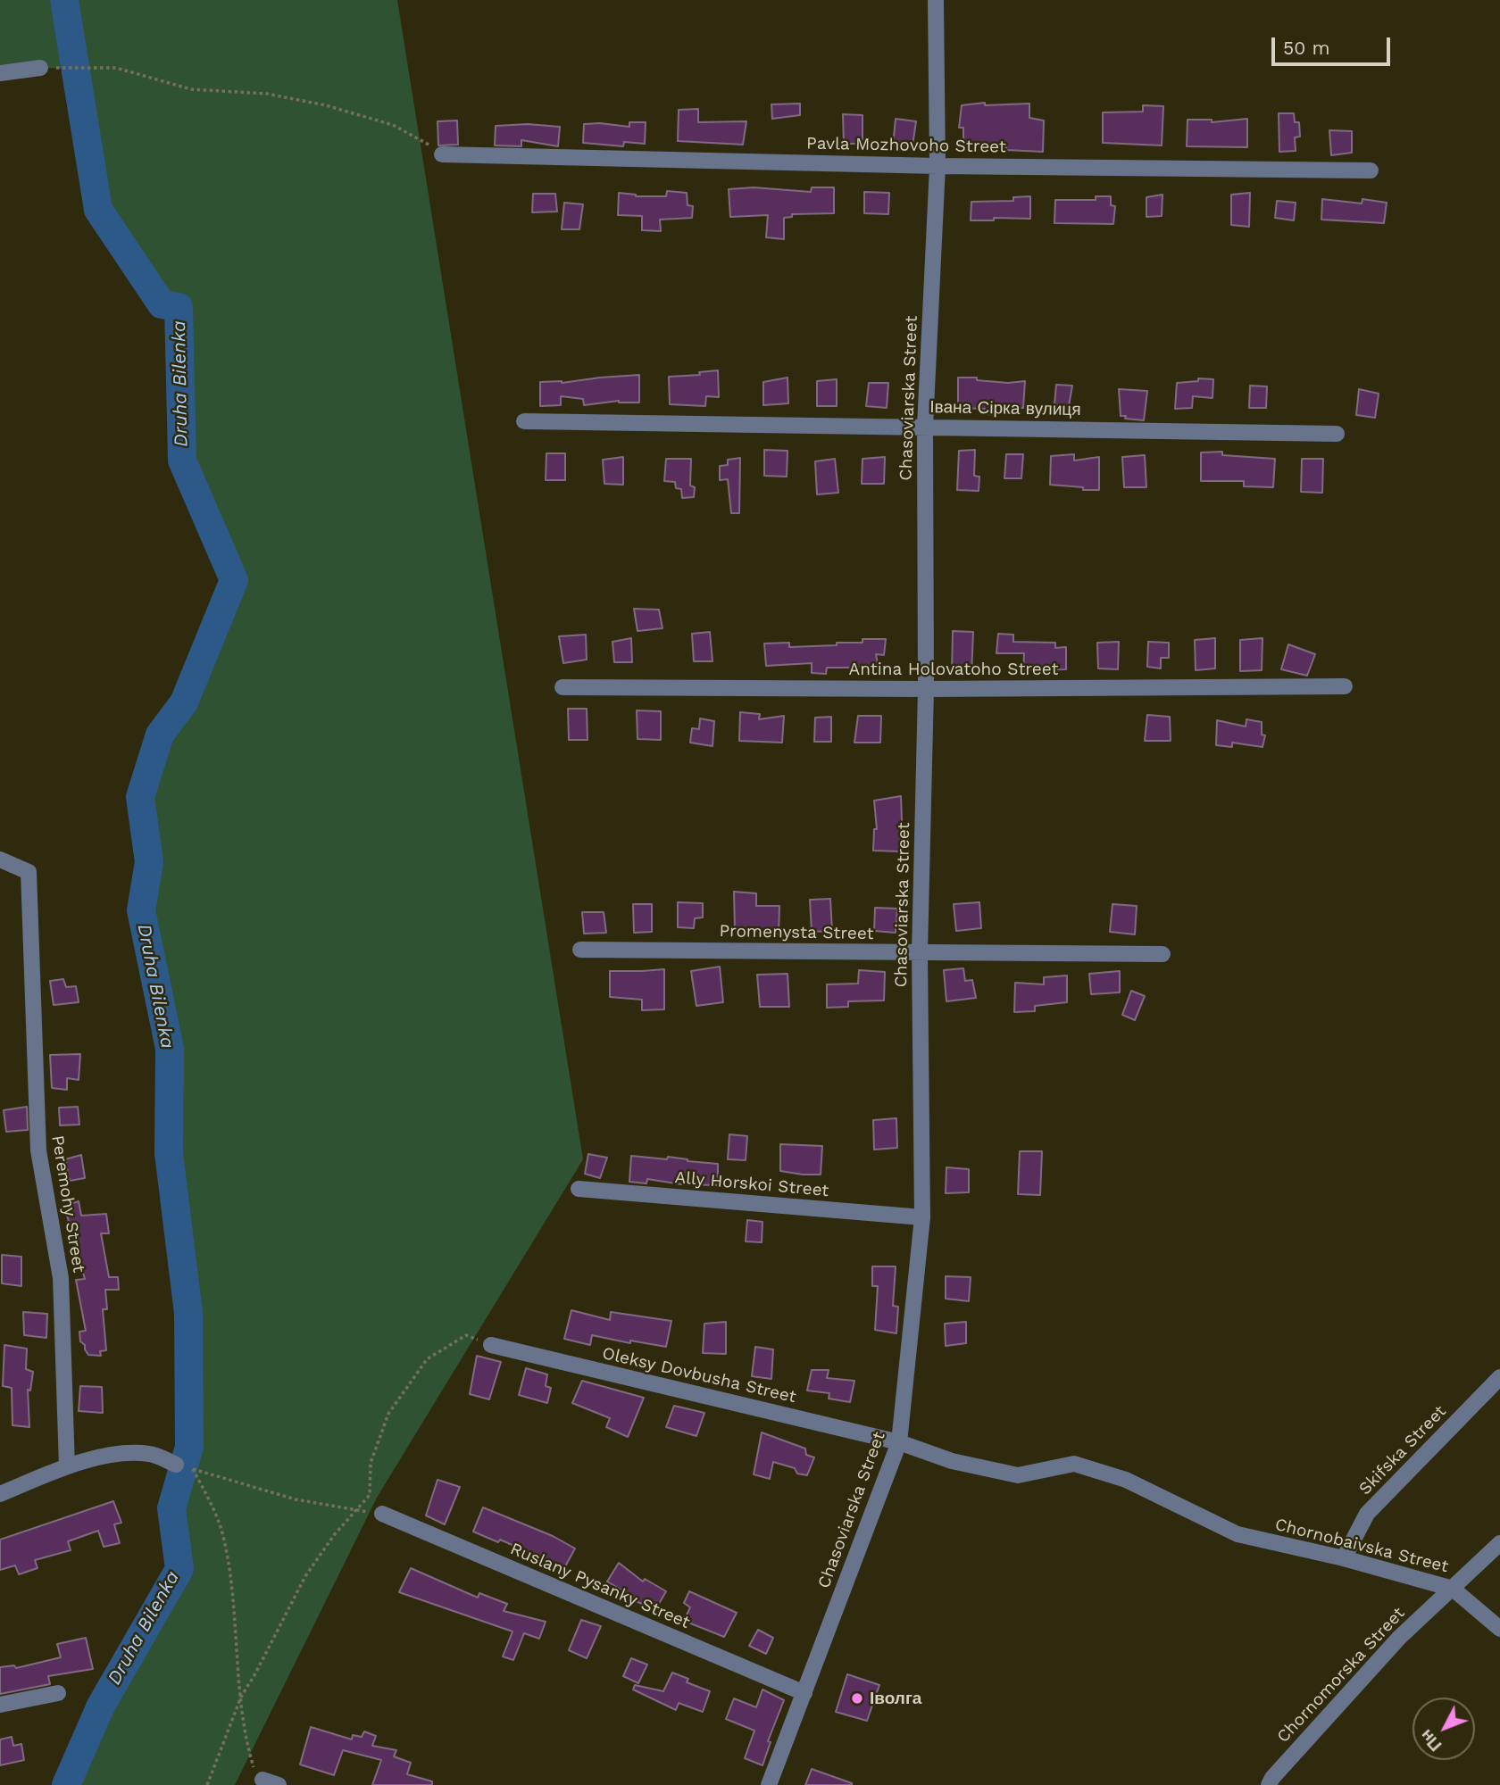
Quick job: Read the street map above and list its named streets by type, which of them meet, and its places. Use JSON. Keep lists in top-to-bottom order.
{
  "streets": {
    "street": [
      "Pavla Mozhovoho Street",
      "Chasoviarska Street",
      "Івана Сірка вулиця",
      "Antina Holovatoho Street",
      "Promenysta Street",
      "Ally Horskoi Street",
      "Peremohy Street",
      "Oleksy Dovbusha Street",
      "Skifska Street",
      "Chornobaivska Street",
      "Ruslany Pysanky Street",
      "Chornomorska Street"
    ]
  },
  "crossings": [
    ["Pavla Mozhovoho Street", "Chasoviarska Street"],
    ["Chasoviarska Street", "Івана Сірка вулиця"],
    ["Chasoviarska Street", "Antina Holovatoho Street"],
    ["Chasoviarska Street", "Promenysta Street"],
    ["Chasoviarska Street", "Ally Horskoi Street"],
    ["Chasoviarska Street", "Oleksy Dovbusha Street"],
    ["Chasoviarska Street", "Ruslany Pysanky Street"],
    ["Oleksy Dovbusha Street", "Chornobaivska Street"],
    ["Skifska Street", "Chornobaivska Street"],
    ["Chornobaivska Street", "Chornomorska Street"]
  ],
  "water": ["Druha Bilenka"],
  "places": ["Іволга"],
  "scale_bar": "50 m",
  "north": "bottom left"
}
